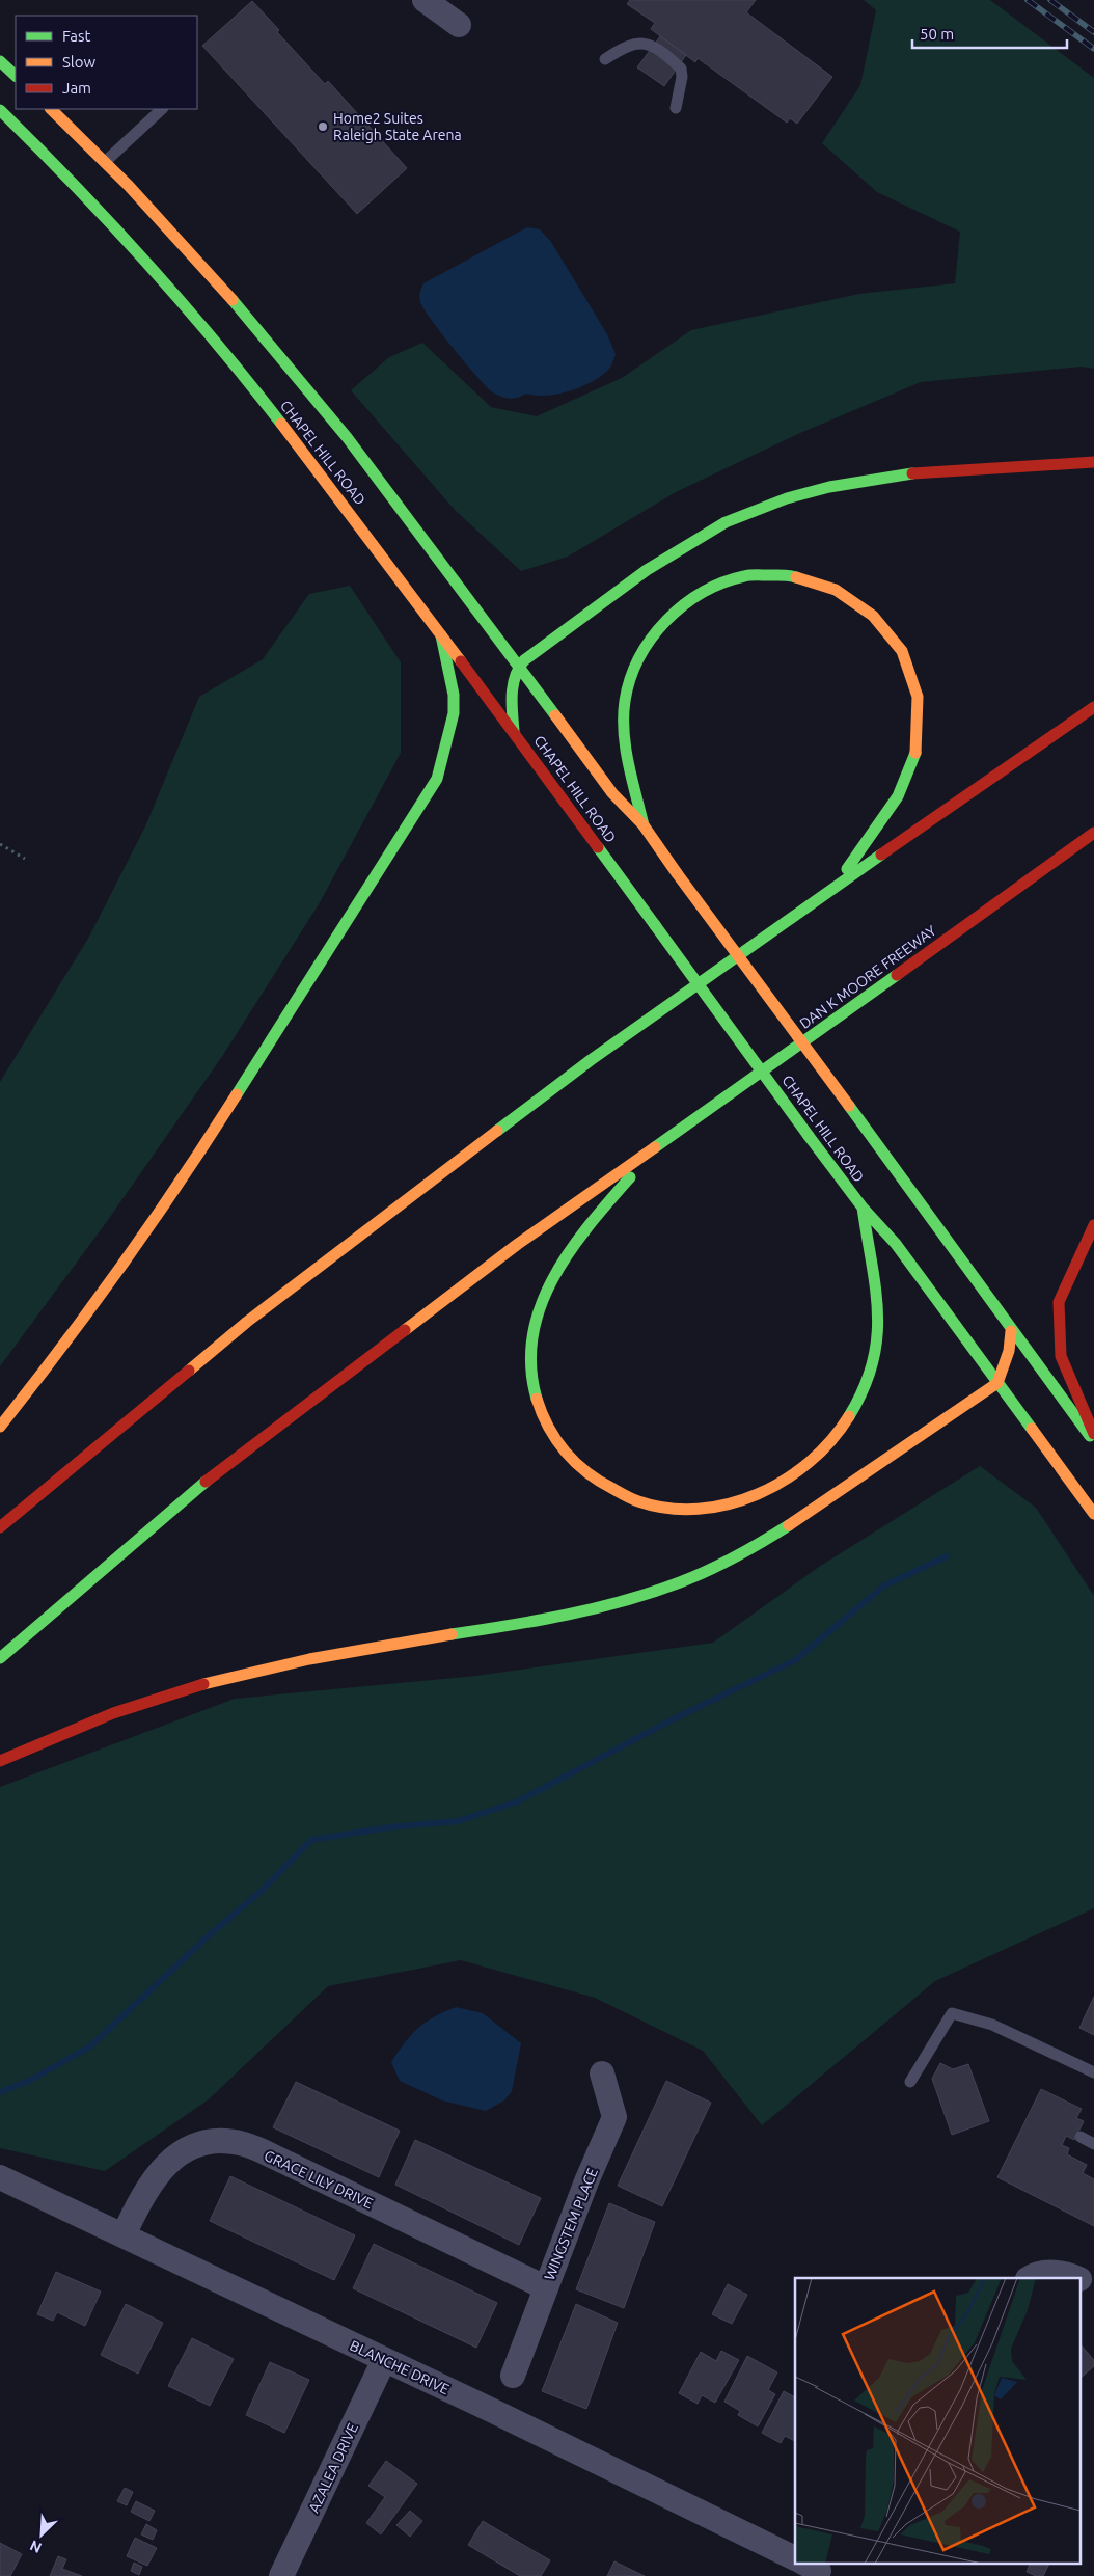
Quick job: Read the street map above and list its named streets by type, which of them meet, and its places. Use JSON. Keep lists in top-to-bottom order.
{
  "streets": {
    "main road": ["CHAPEL HILL ROAD", "DAN K MOORE FREEWAY"],
    "street": [
      "GRACE LILY DRIVE",
      "WINGSTEM PLACE",
      "BLANCHE DRIVE",
      "AZALEA DRIVE"
    ]
  },
  "crossings": [
    ["GRACE LILY DRIVE", "WINGSTEM PLACE"],
    ["GRACE LILY DRIVE", "BLANCHE DRIVE"],
    ["BLANCHE DRIVE", "AZALEA DRIVE"]
  ],
  "places": ["Home2 Suites Raleigh State Arena"],
  "legend": ["Fast", "Slow", "Jam"],
  "scale_bar": "50 m",
  "north": "bottom left"
}
